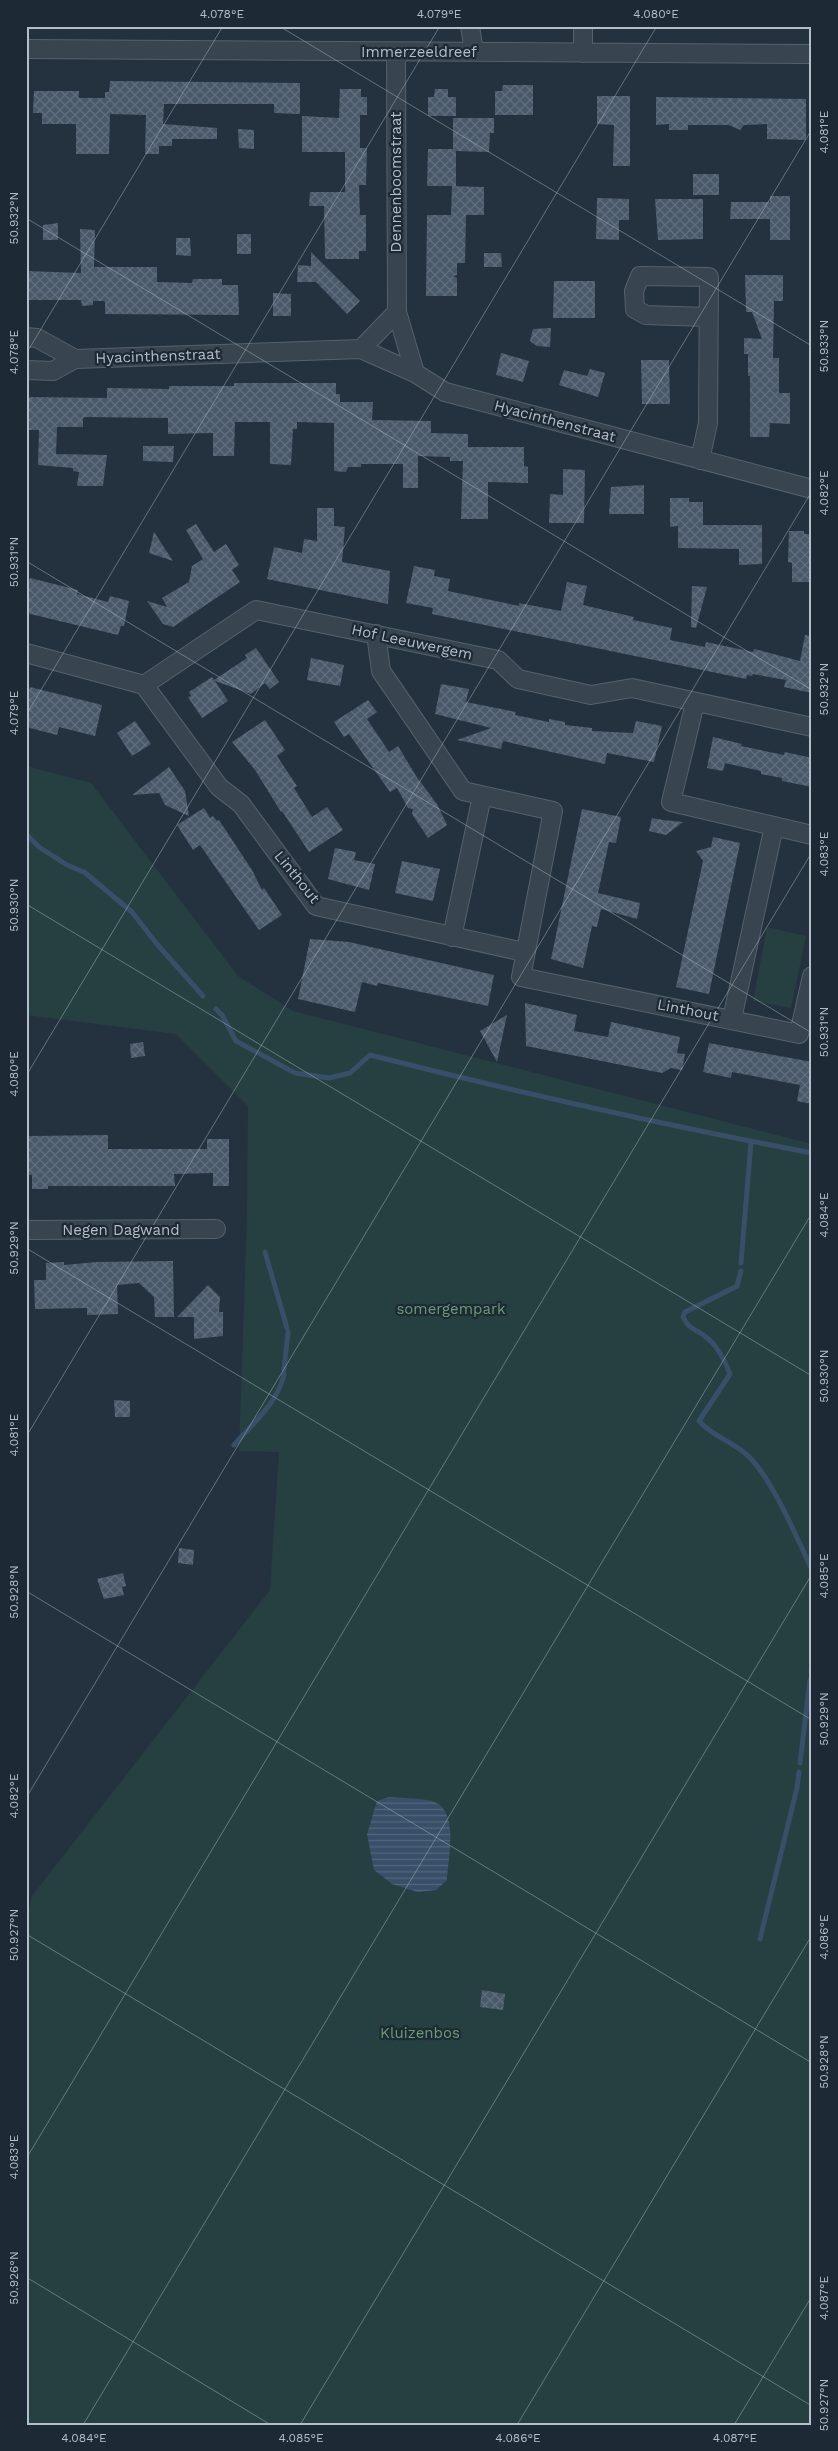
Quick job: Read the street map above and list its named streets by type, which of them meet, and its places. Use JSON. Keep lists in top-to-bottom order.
{
  "streets": {
    "street": [
      "Immerzeeldreef",
      "Dennenboomstraat",
      "Hyacinthenstraat",
      "Hof Leeuwergem",
      "Linthout",
      "Negen Dagwand"
    ]
  },
  "crossings": [
    ["Immerzeeldreef", "Dennenboomstraat"],
    ["Hof Leeuwergem", "Linthout"]
  ],
  "parks": ["somergempark", "Kluizenbos"],
  "coordinates": [
    "4.078°E",
    "4.079°E",
    "4.080°E",
    "4.081°E",
    "50.932°N",
    "50.933°N",
    "4.082°E",
    "50.931°N",
    "4.083°E",
    "50.930°N",
    "4.084°E",
    "50.929°N",
    "4.085°E",
    "50.928°N",
    "50.927°N",
    "4.086°E",
    "50.926°N",
    "4.087°E"
  ]
}
